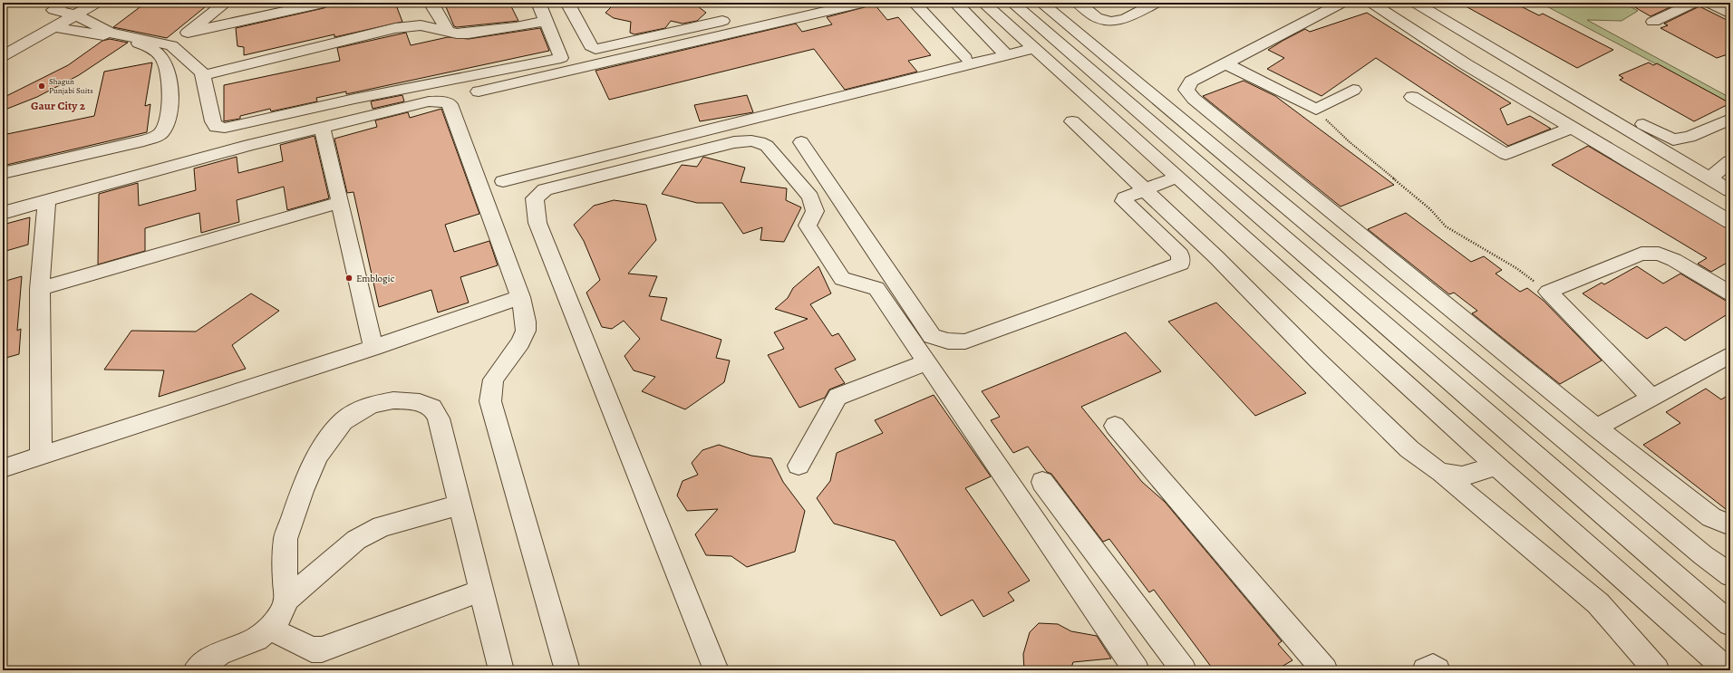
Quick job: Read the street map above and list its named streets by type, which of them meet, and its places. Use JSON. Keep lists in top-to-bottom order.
{
  "districts": ["Gaur City 2"],
  "places": ["Shagun Punjabi Suits", "Emblogic"]
}
